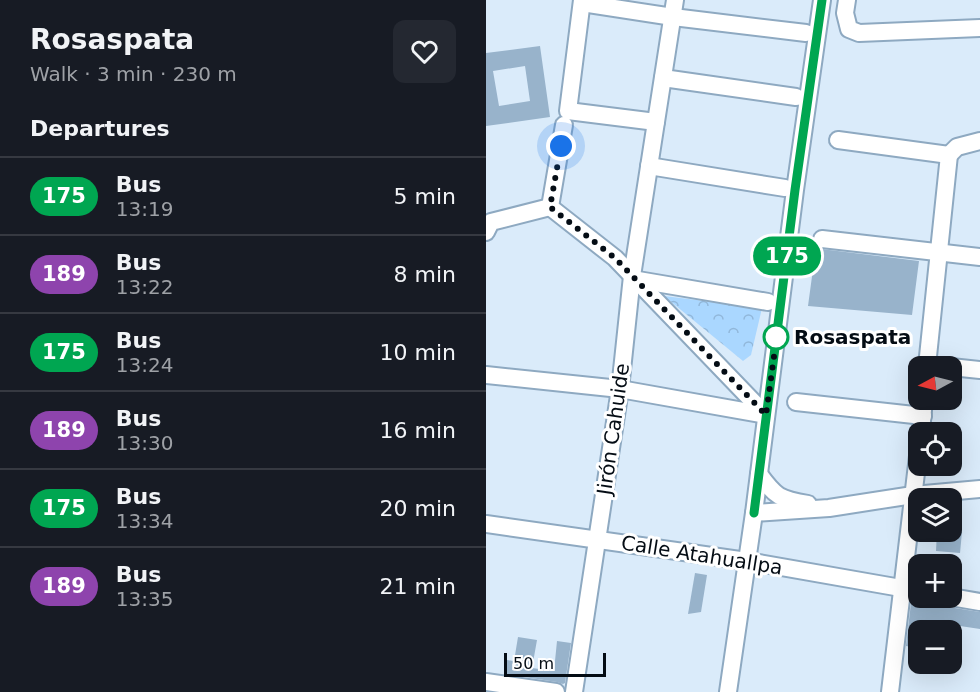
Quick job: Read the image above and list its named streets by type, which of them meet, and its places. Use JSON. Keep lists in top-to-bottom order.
{
  "streets": {
    "street": ["Jirón Cahuide", "Calle Atahuallpa"]
  },
  "crossings": [
    ["Jirón Cahuide", "Calle Atahuallpa"]
  ],
  "places": ["Rosaspata"],
  "lines": ["bus line 175"],
  "scale_bar": "50 m",
  "north": "left",
  "page": {
    "heading": [
      ["Rosaspata", "Walk · 3 min · 230 m"],
      "Departures"
    ],
    "on_map": "175",
    "list": [
      {
        "mark": "175",
        "name": "Bus",
        "note": "13:19",
        "value": "5 min"
      },
      {
        "mark": "189",
        "name": "Bus",
        "note": "13:22",
        "value": "8 min"
      },
      {
        "mark": "175",
        "name": "Bus",
        "note": "13:24",
        "value": "10 min"
      },
      {
        "mark": "189",
        "name": "Bus",
        "note": "13:30",
        "value": "16 min"
      },
      {
        "mark": "175",
        "name": "Bus",
        "note": "13:34",
        "value": "20 min"
      },
      {
        "mark": "189",
        "name": "Bus",
        "note": "13:35",
        "value": "21 min"
      }
    ],
    "map_buttons": ["+", "−"],
    "scale": "50 m"
  }
}
